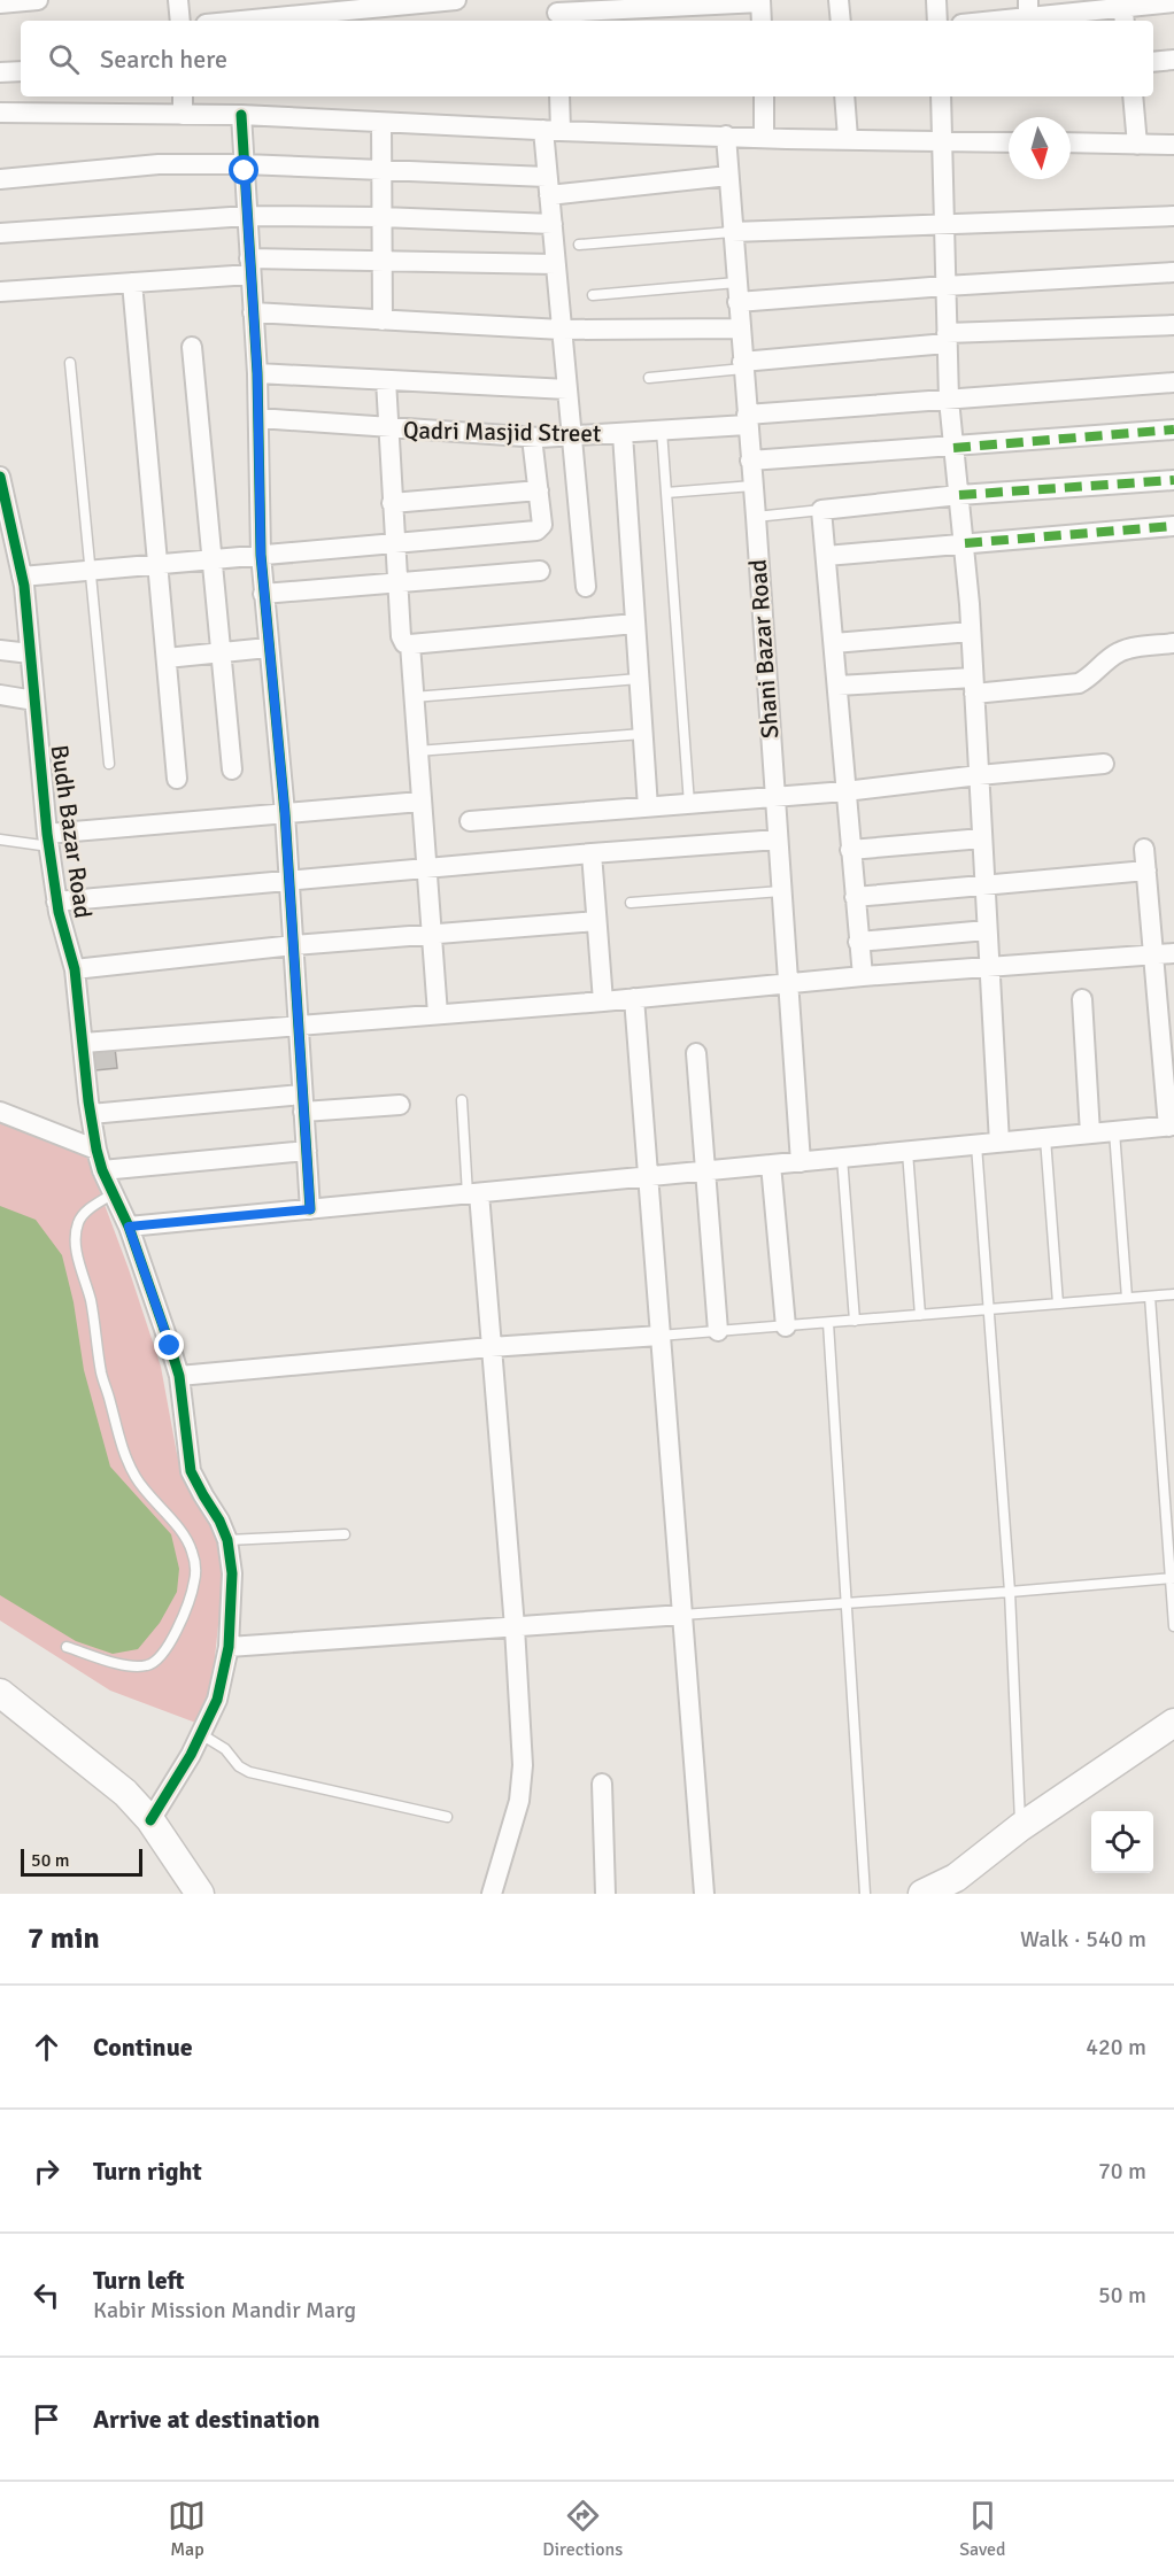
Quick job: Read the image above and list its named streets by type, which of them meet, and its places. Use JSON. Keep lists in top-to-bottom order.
{
  "streets": {
    "street": ["Qadri Masjid Street", "Shani Bazar Road", "Budh Bazar Road"]
  },
  "crossings": [
    ["Qadri Masjid Street", "Shani Bazar Road"]
  ],
  "scale_bar": "50 m",
  "north": "bottom",
  "page": {
    "search": "Search here",
    "scale": "50 m",
    "heading": ["7 min", "Walk · 540 m"],
    "list": [
      ["Continue", "420 m"],
      ["Turn right", "70 m"],
      ["Turn left", "Kabir Mission Mandir Marg", "50 m"],
      "Arrive at destination"
    ],
    "nav": ["Map", "Directions", "Saved"]
  }
}
